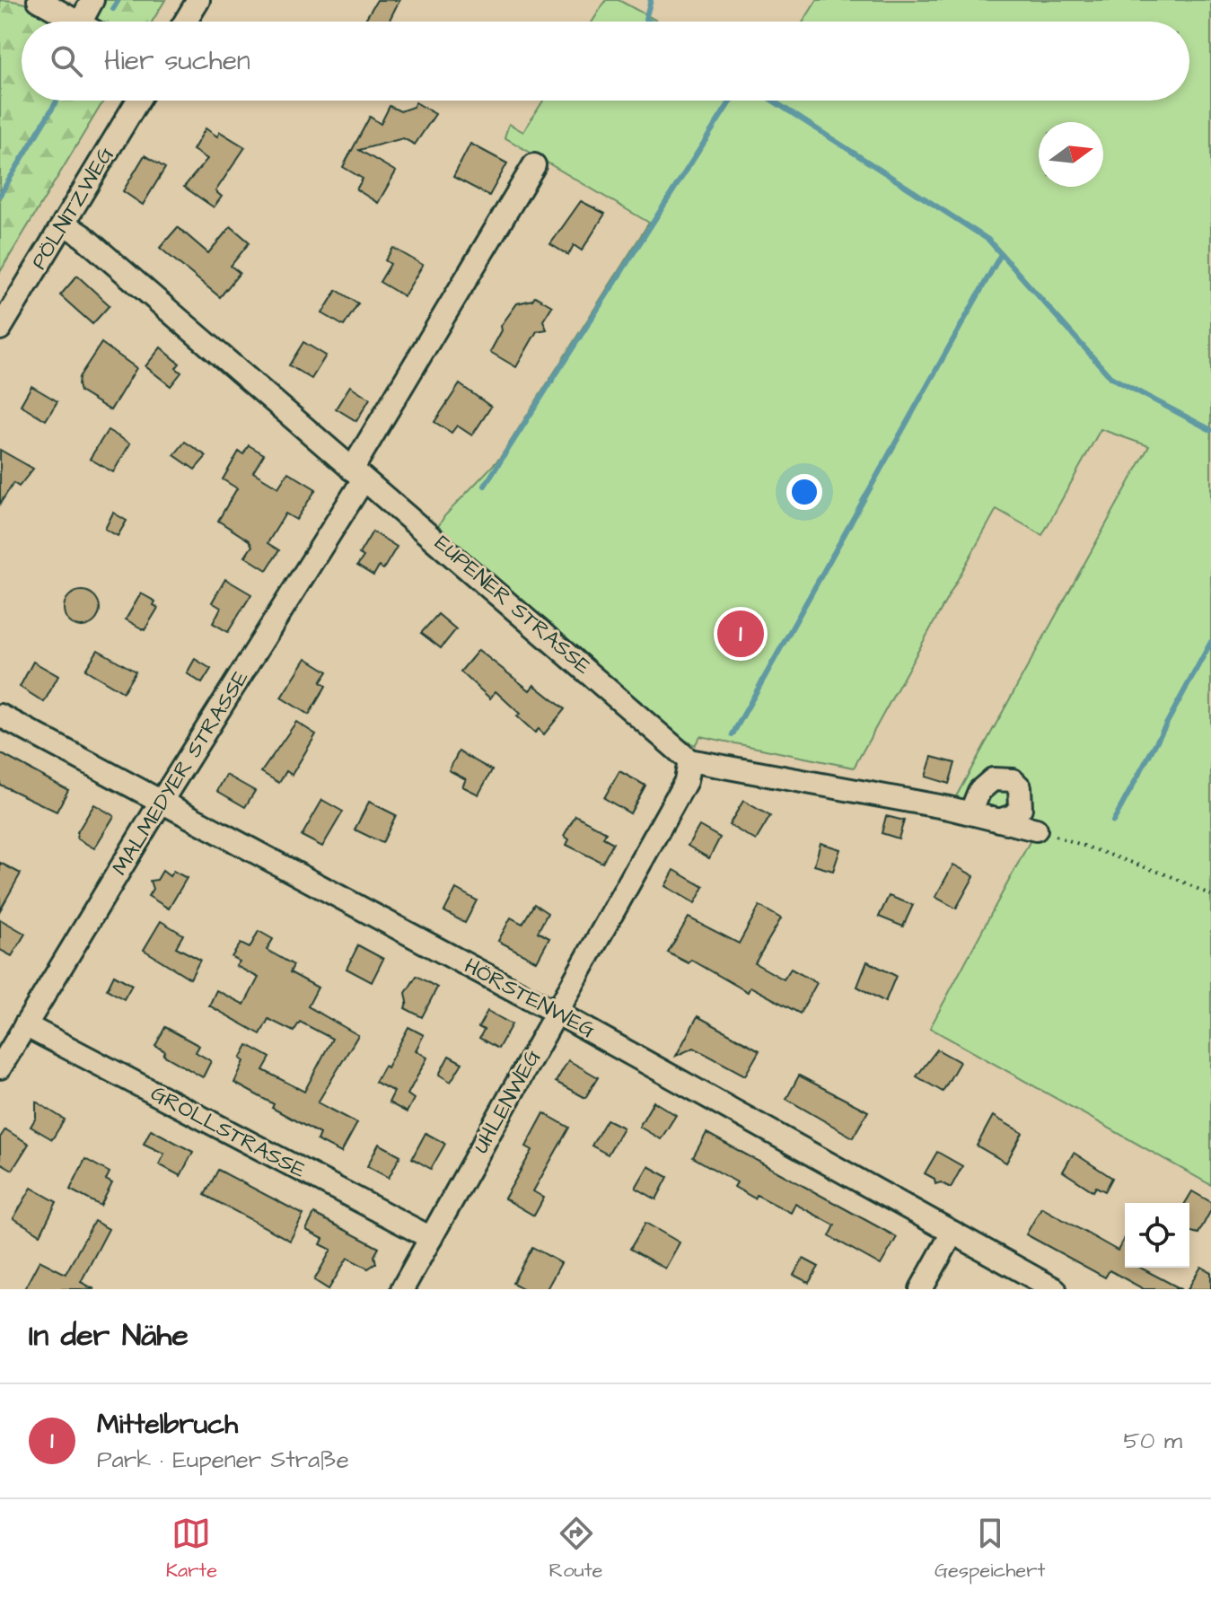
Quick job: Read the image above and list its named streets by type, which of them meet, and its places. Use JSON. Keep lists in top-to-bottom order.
{
  "streets": {
    "street": [
      "PÖLNITZWEG",
      "EUPENER STRASSE",
      "MALMEDYER STRASSE",
      "HÖRSTENWEG",
      "UHLENWEG",
      "GROLLSTRASSE"
    ]
  },
  "crossings": [
    ["PÖLNITZWEG", "EUPENER STRASSE"],
    ["EUPENER STRASSE", "MALMEDYER STRASSE"],
    ["EUPENER STRASSE", "UHLENWEG"],
    ["MALMEDYER STRASSE", "HÖRSTENWEG"],
    ["MALMEDYER STRASSE", "GROLLSTRASSE"],
    ["HÖRSTENWEG", "UHLENWEG"],
    ["UHLENWEG", "GROLLSTRASSE"]
  ],
  "north": "right",
  "page": {
    "search": "Hier suchen",
    "pins": "1",
    "heading": "In der Nähe",
    "list": [
      {
        "mark": "1",
        "name": "Mittelbruch",
        "note": "Park · Eupener Straße",
        "value": "50 m"
      }
    ],
    "nav": ["Karte", "Route", "Gespeichert"]
  }
}
